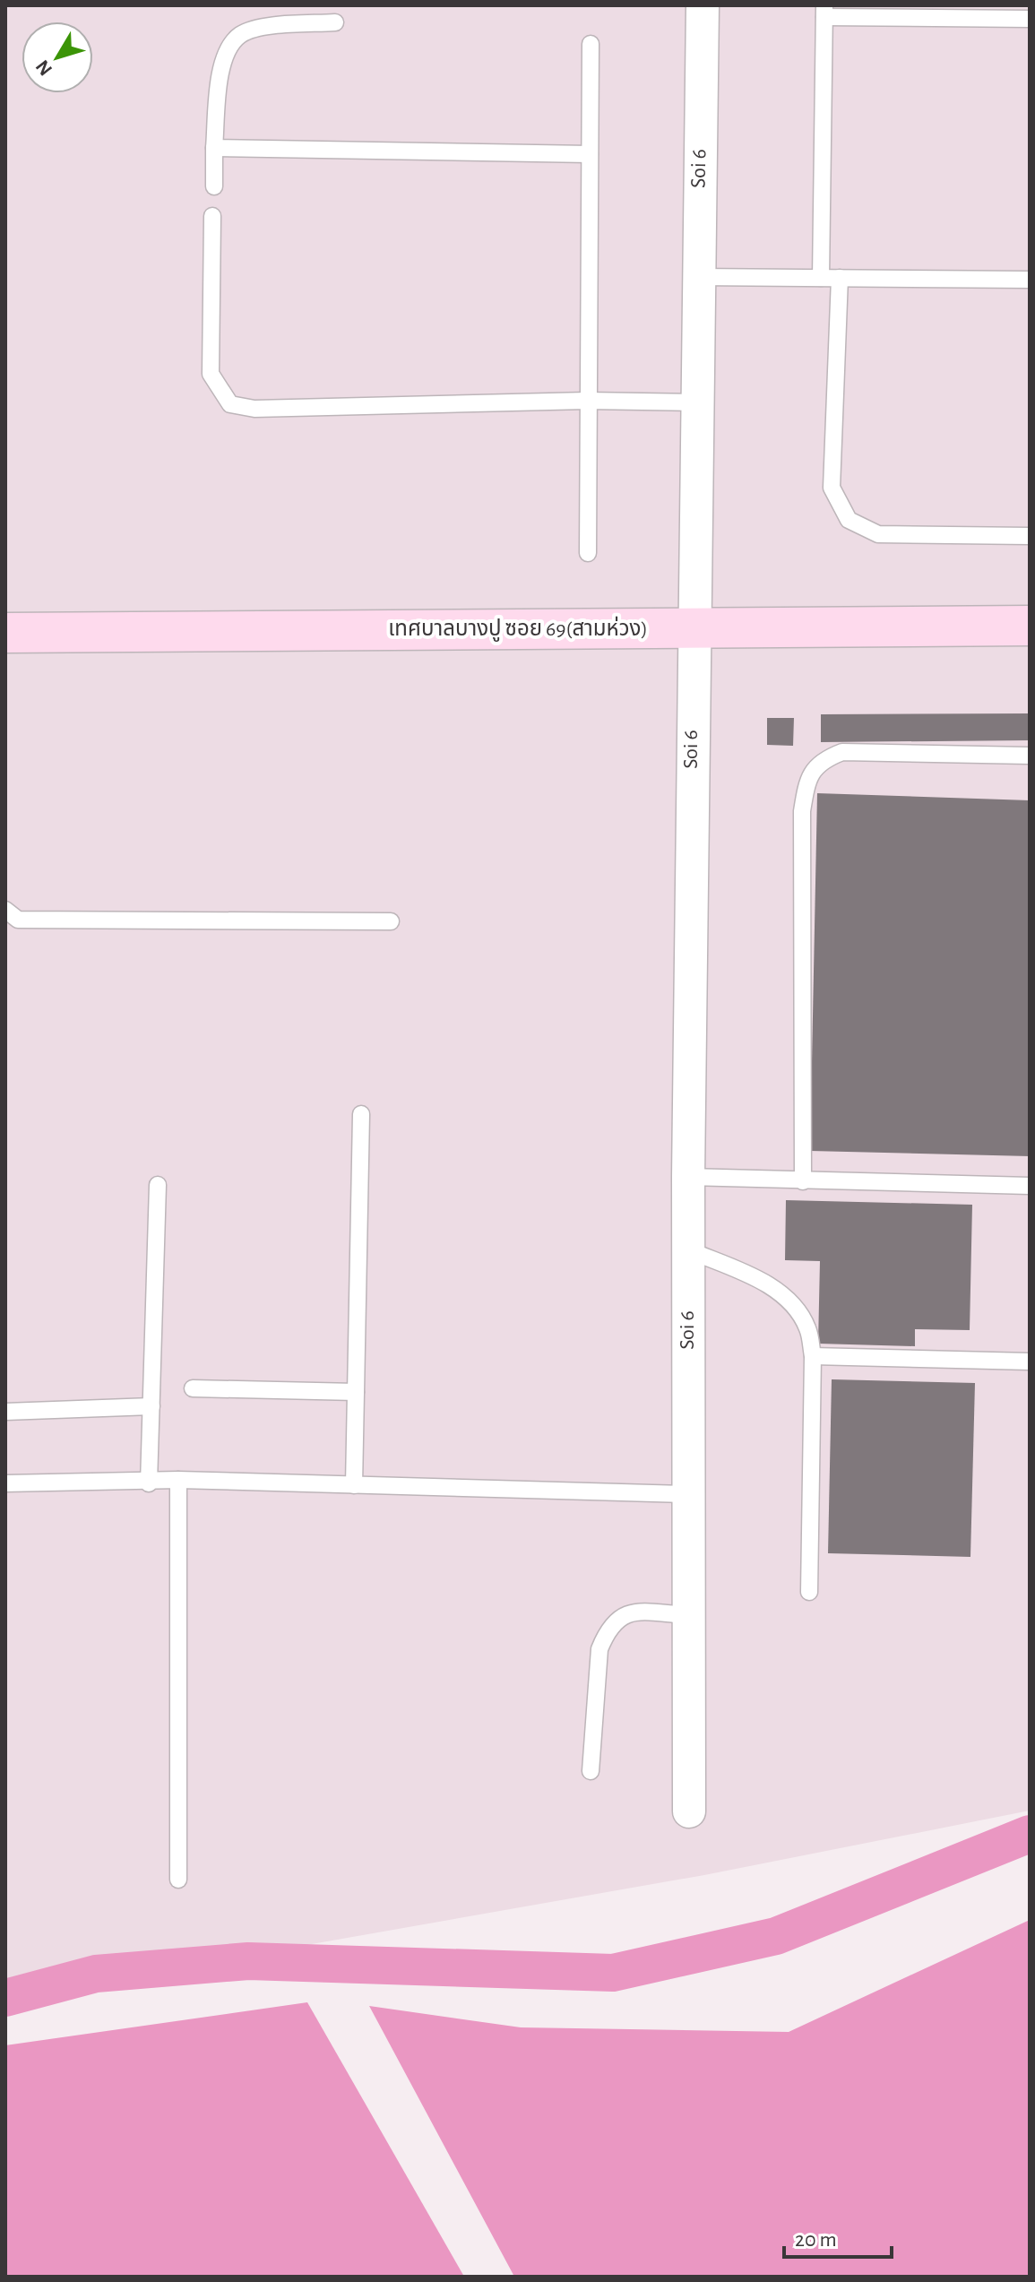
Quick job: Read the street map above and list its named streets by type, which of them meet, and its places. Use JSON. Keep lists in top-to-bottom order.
{
  "streets": {
    "street": ["Soi 6", "เทศบาลบางปู ซอย 69(สามห่วง)"]
  },
  "crossings": [
    ["Soi 6", "เทศบาลบางปู ซอย 69(สามห่วง)"]
  ],
  "scale_bar": "20 m",
  "north": "bottom left"
}
